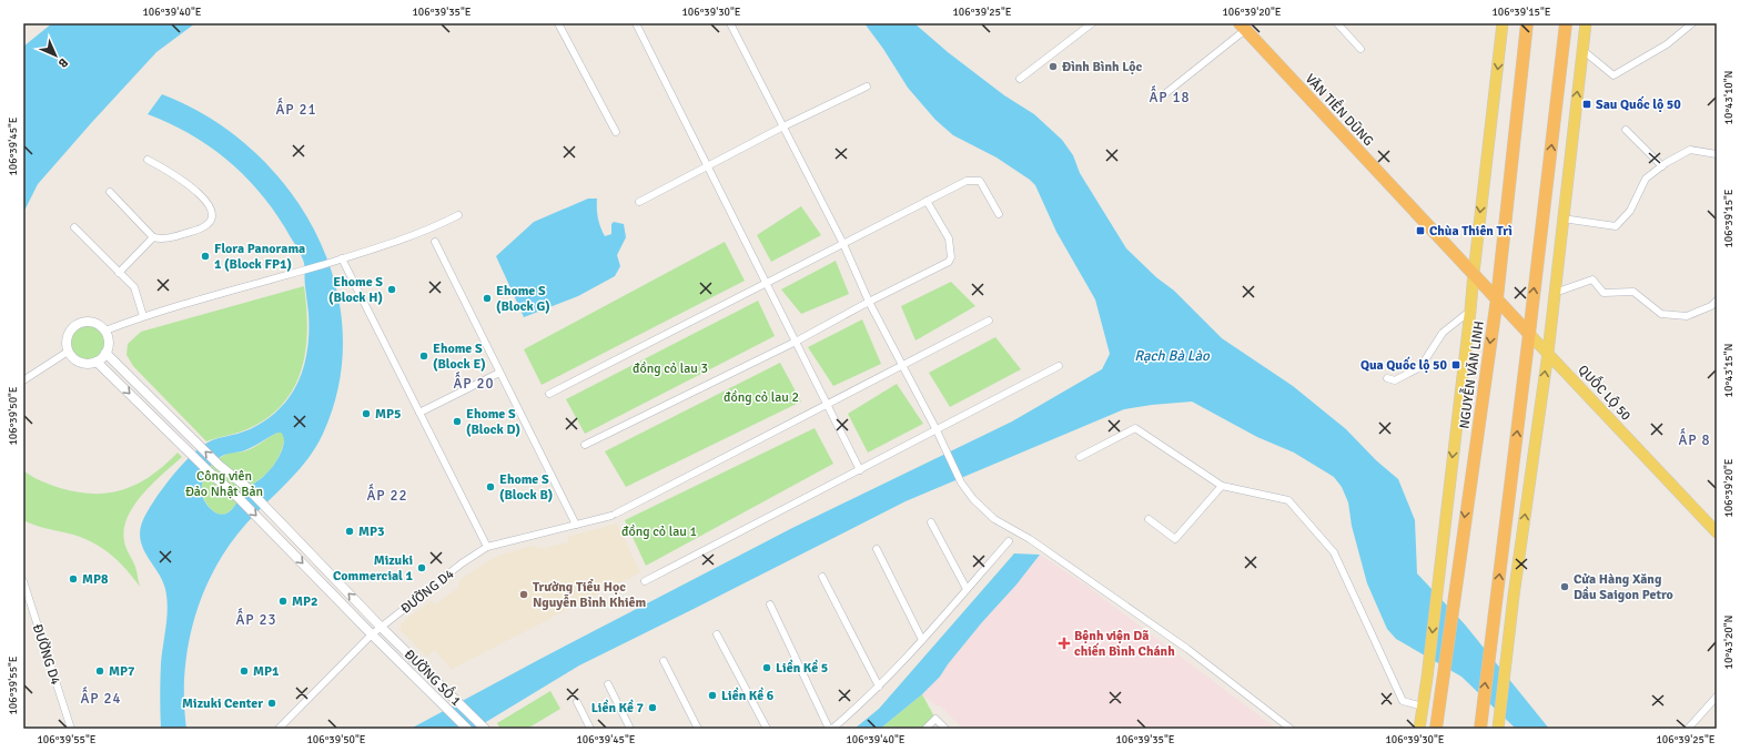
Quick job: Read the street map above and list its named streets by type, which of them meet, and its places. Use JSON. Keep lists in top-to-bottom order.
{
  "streets": {
    "highway": ["VĂN TIẾN DŨNG", "NGUYỄN VĂN LINH", "QUỐC LỘ 50"],
    "street": ["ĐƯỜNG D4", "ĐƯỜNG SỐ 1"]
  },
  "crossings": [
    ["VĂN TIẾN DŨNG", "NGUYỄN VĂN LINH"],
    ["VĂN TIẾN DŨNG", "QUỐC LỘ 50"],
    ["NGUYỄN VĂN LINH", "QUỐC LỘ 50"],
    ["ĐƯỜNG D4", "ĐƯỜNG SỐ 1"]
  ],
  "districts": [
    "ẤP 18",
    "ẤP 21",
    "ẤP 20",
    "ẤP 8",
    "ẤP 22",
    "ẤP 23",
    "ẤP 24"
  ],
  "water": ["Rạch Bà Lào"],
  "parks": [
    "đồng cỏ lau 3",
    "đồng cỏ lau 2",
    "Công viên Đảo Nhật Bản",
    "đồng cỏ lau 1"
  ],
  "places": {
    "other": [
      "Đình Bình Lộc",
      "Flora Panorama 1 (Block FP1)",
      "Ehome S (Block H)",
      "Ehome S (Block G)",
      "Ehome S (Block E)",
      "MP5",
      "Ehome S (Block D)",
      "Ehome S (Block B)",
      "MP3",
      "Mizuki Commercial 1",
      "MP8",
      "Cửa Hàng Xăng Dầu Saigon Petro",
      "Trường Tiểu Học Nguyễn Bỉnh Khiêm",
      "MP2",
      "Liền Kề 5",
      "MP7",
      "MP1",
      "Liền Kề 6",
      "Mizuki Center",
      "Liền Kề 7"
    ],
    "transit": ["Sau Quốc lộ 50", "Chùa Thiên Trì", "Qua Quốc lộ 50"],
    "health": ["Bệnh viện Dã chiến Bình Chánh"]
  },
  "north": "bottom right",
  "coordinates": [
    "106°39'40\"E",
    "106°39'35\"E",
    "106°39'30\"E",
    "106°39'25\"E",
    "106°39'20\"E",
    "106°39'15\"E",
    "10°43'10\"N",
    "106°39'45\"E",
    "10°43'15\"N",
    "106°39'50\"E",
    "10°43'20\"N",
    "106°39'55\"E"
  ]
}
